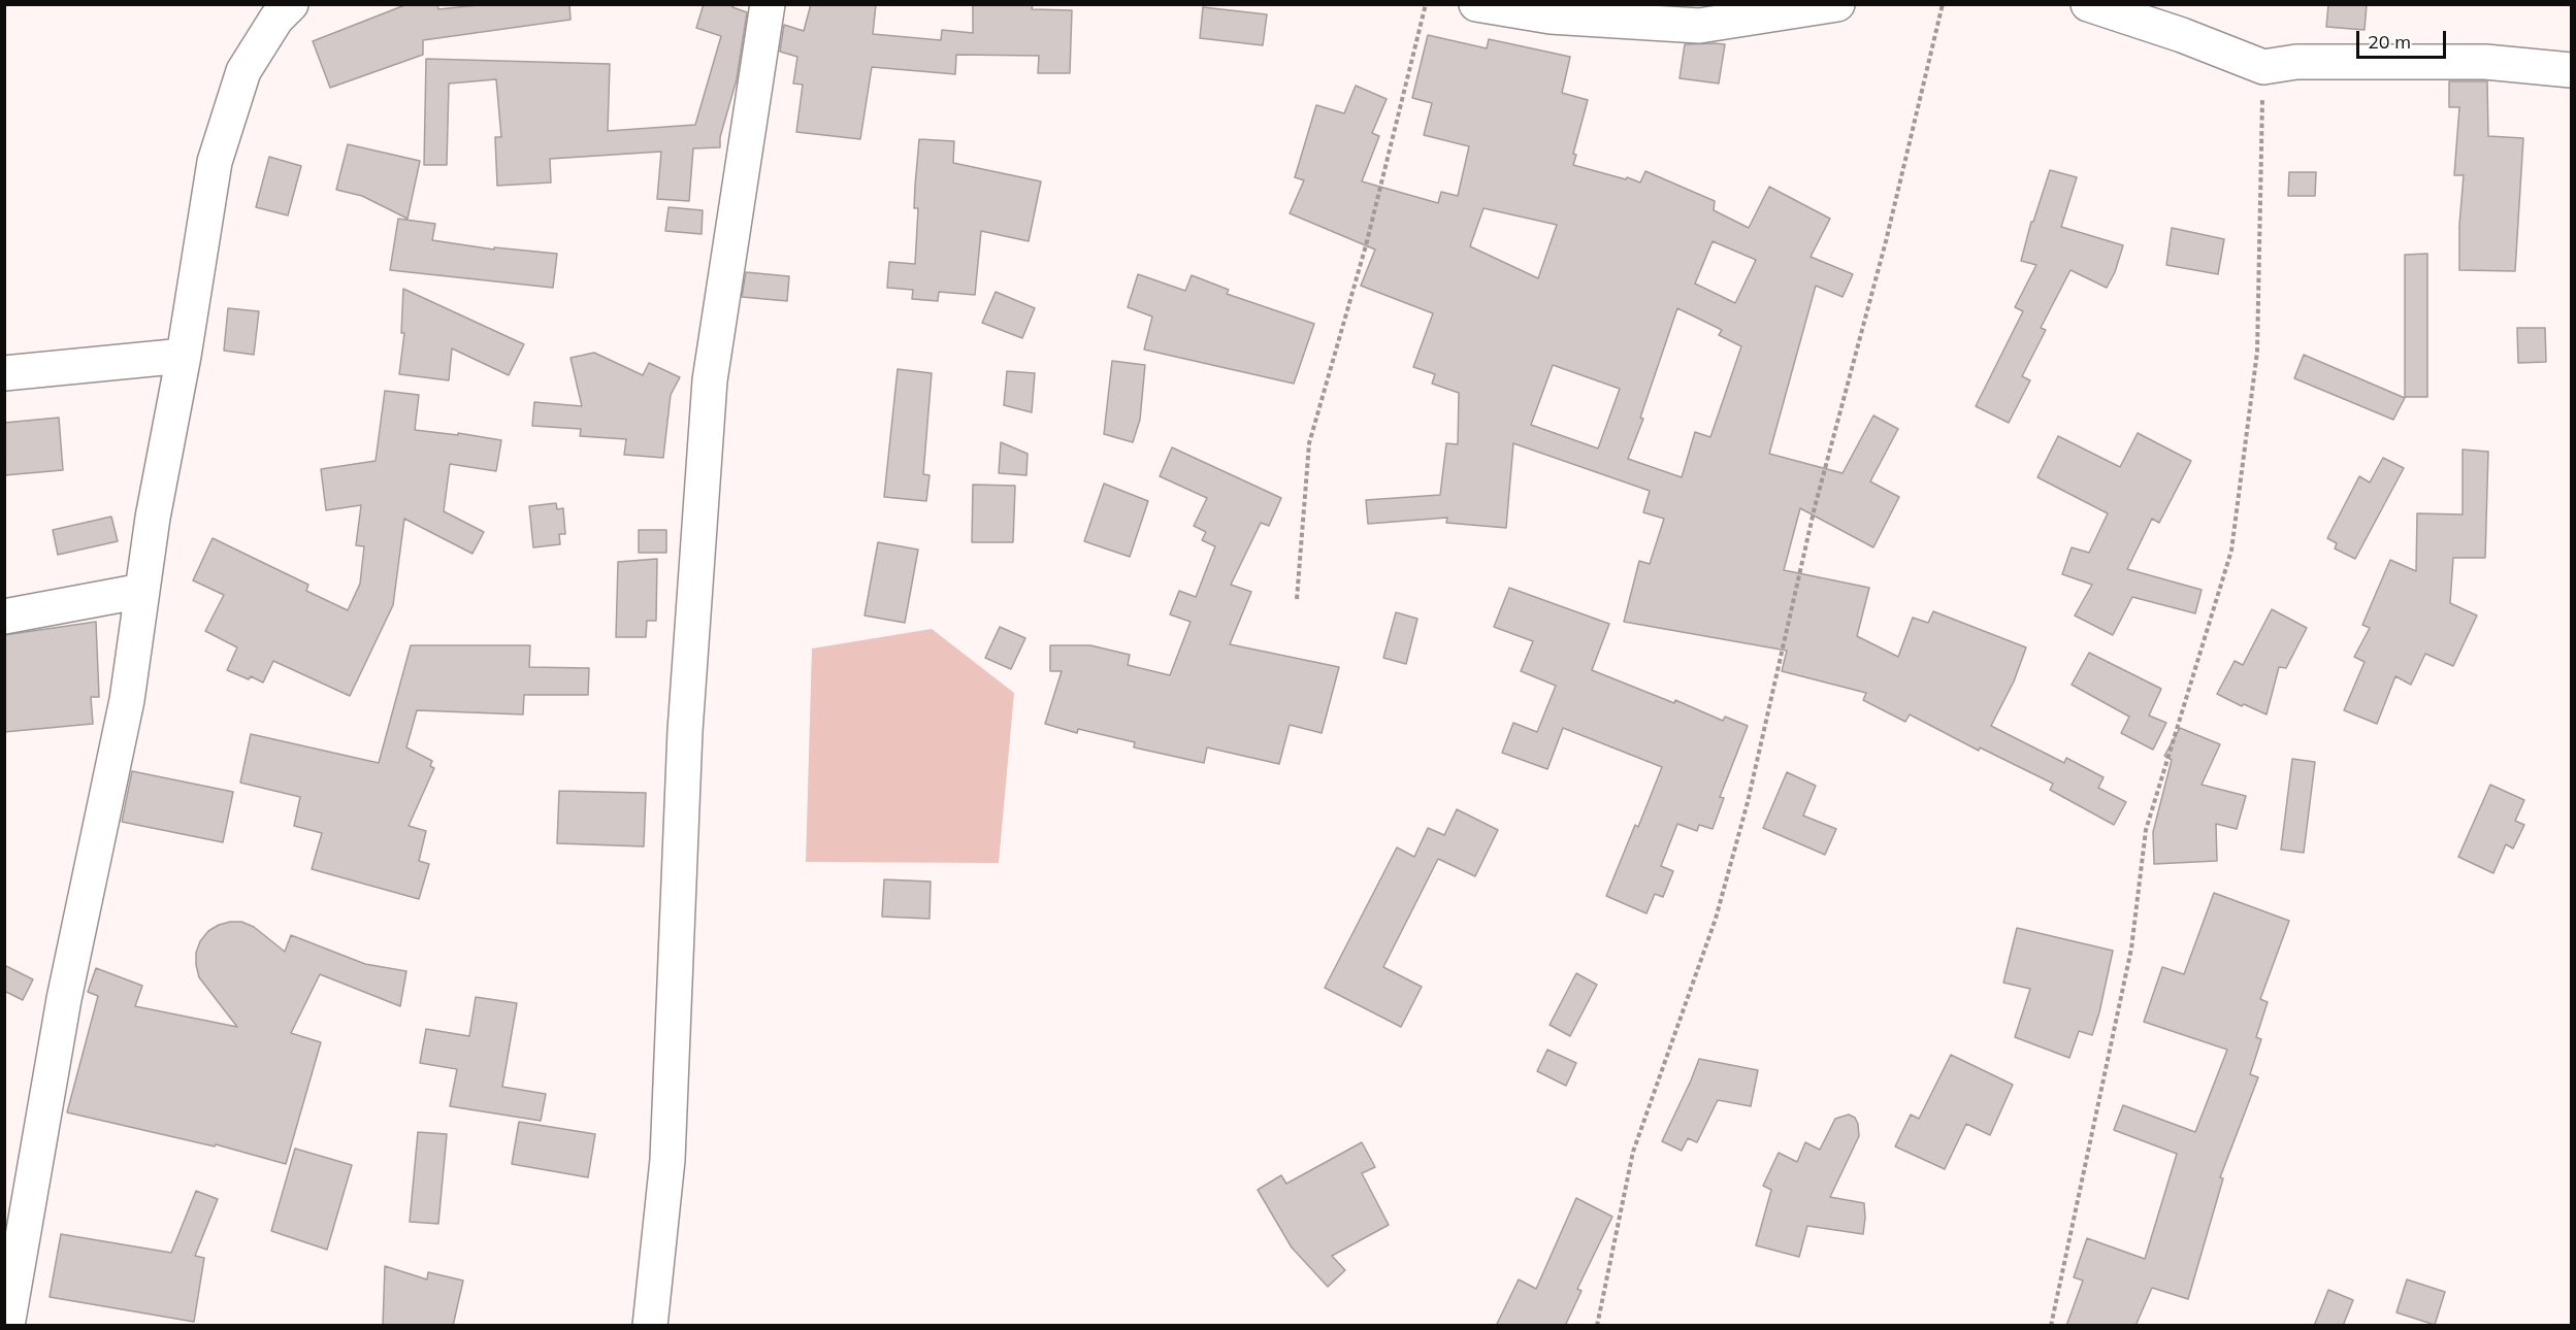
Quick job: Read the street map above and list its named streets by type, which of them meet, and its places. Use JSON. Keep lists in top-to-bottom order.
{
  "scale_bar": "20 m"
}
